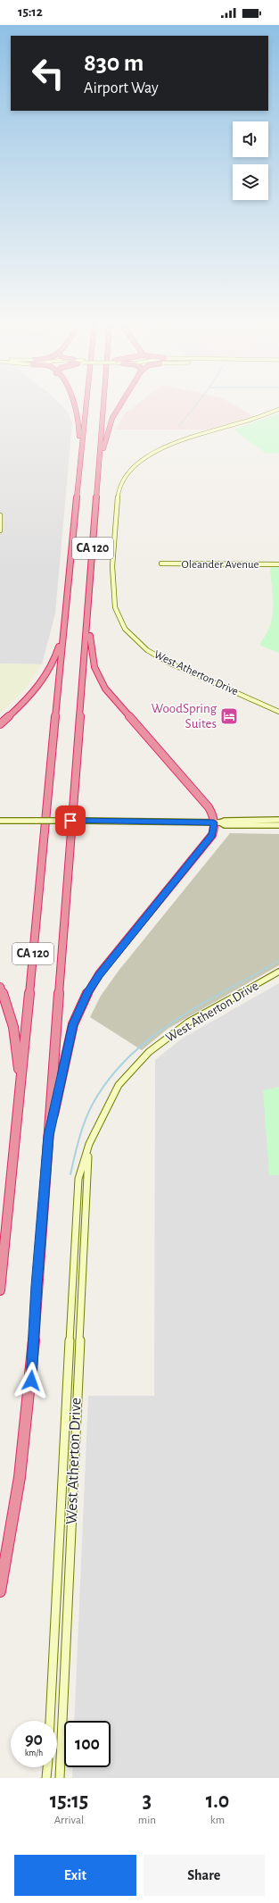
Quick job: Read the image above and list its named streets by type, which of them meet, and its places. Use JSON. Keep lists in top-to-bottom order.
{
  "streets": {
    "highway": ["CA 120"],
    "street": ["Oleander Avenue", "West Atherton Drive"]
  },
  "places": {
    "hotel": ["WoodSpring Suites"]
  },
  "page": {
    "status": "15:12",
    "turn": ["830 m", "Airport Way"],
    "speed": "90 km/h",
    "limit": "100",
    "eta": [
      "15:15",
      "Arrival",
      "3",
      "min",
      "1.0",
      "km"
    ],
    "buttons": ["Exit", "Share"]
  }
}
